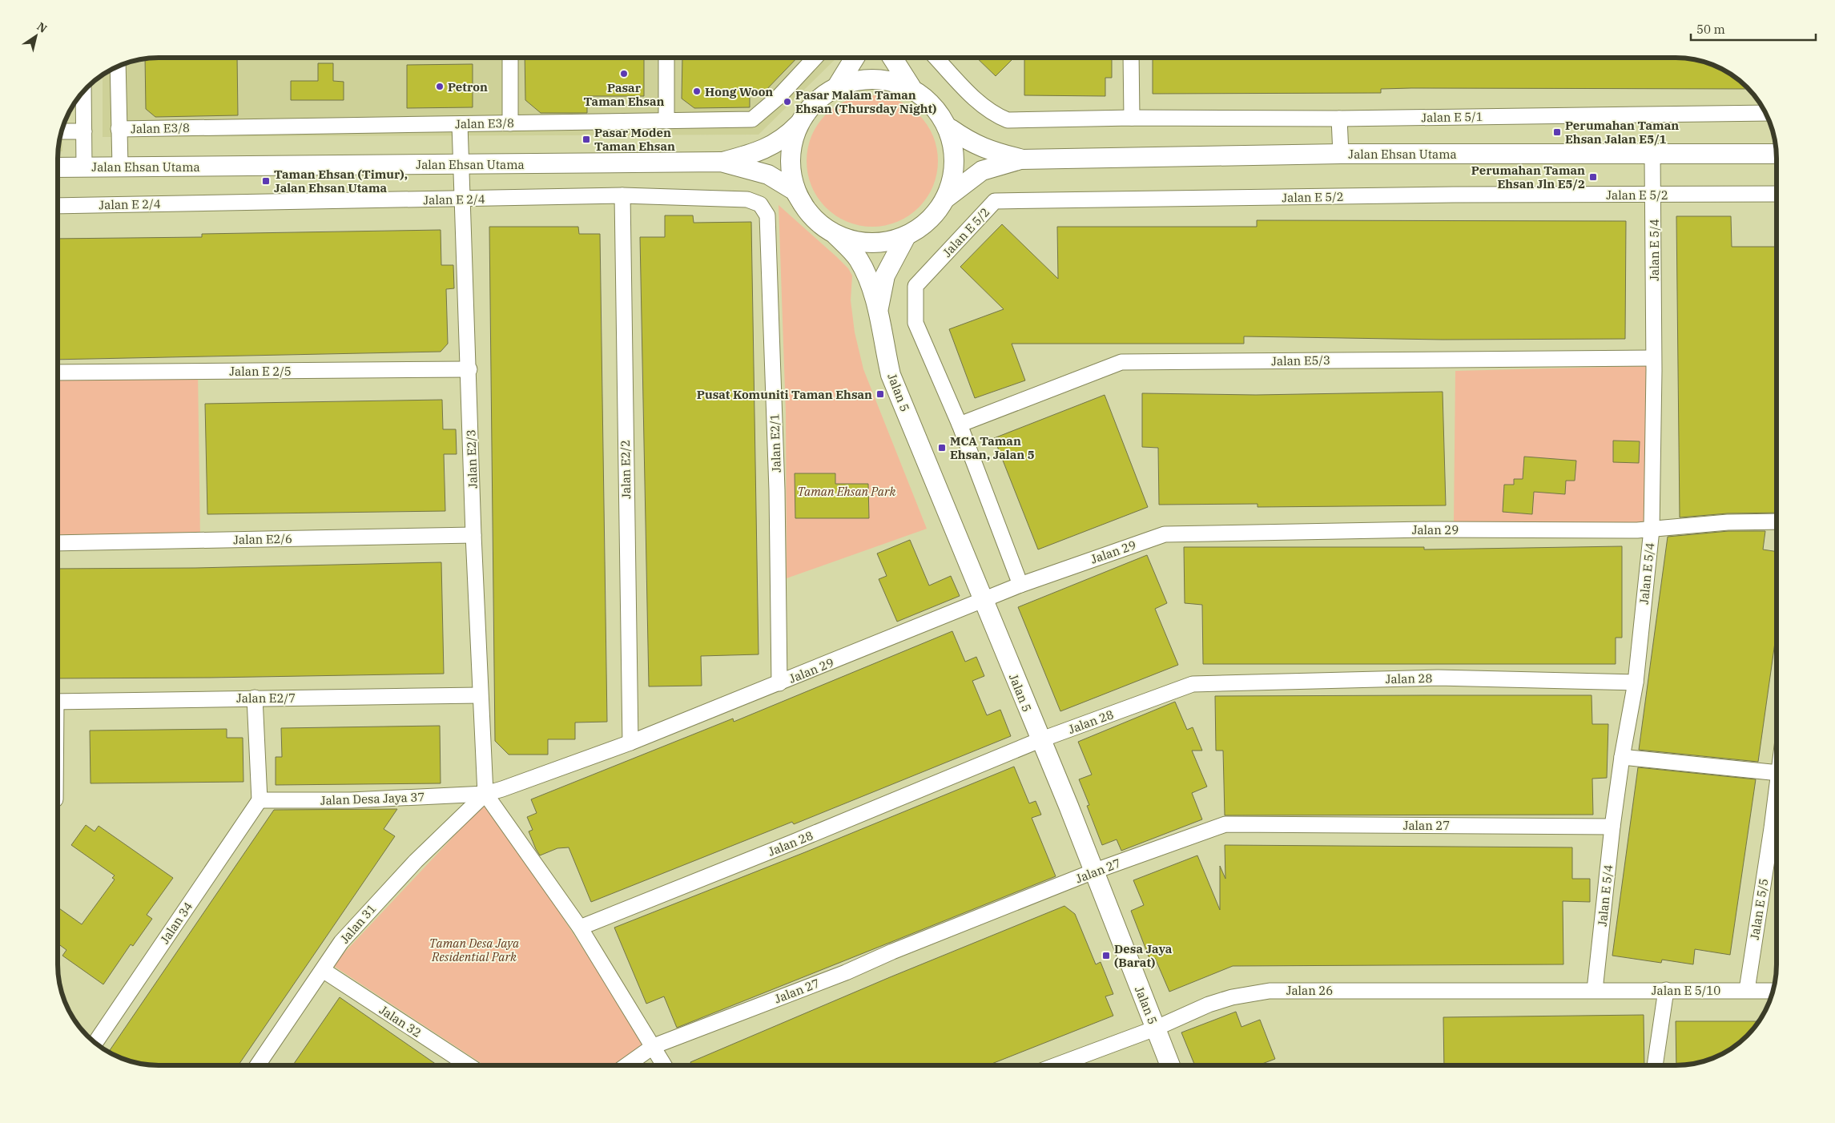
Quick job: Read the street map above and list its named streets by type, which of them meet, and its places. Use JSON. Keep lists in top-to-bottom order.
{
  "streets": {
    "street": [
      "Jalan E 5/1",
      "Jalan E3/8",
      "Jalan Ehsan Utama",
      "Jalan E 5/2",
      "Jalan E 2/4",
      "Jalan E 5/4",
      "Jalan E5/3",
      "Jalan E 2/5",
      "Jalan 5",
      "Jalan E2/1",
      "Jalan E2/3",
      "Jalan E2/2",
      "Jalan 29",
      "Jalan E2/6",
      "Jalan 28",
      "Jalan E2/7",
      "Jalan Desa Jaya 37",
      "Jalan 27",
      "Jalan E 5/5",
      "Jalan 34",
      "Jalan 31",
      "Jalan 26",
      "Jalan E 5/10",
      "Jalan 32"
    ]
  },
  "crossings": [
    ["Jalan E3/8", "Jalan E2/3"],
    ["Jalan Ehsan Utama", "Jalan E 5/4"],
    ["Jalan Ehsan Utama", "Jalan E2/3"],
    ["Jalan E 5/2", "Jalan E 5/4"],
    ["Jalan E 5/2", "Jalan E5/3"],
    ["Jalan E 2/4", "Jalan E2/1"],
    ["Jalan E 2/4", "Jalan E2/3"],
    ["Jalan E 2/4", "Jalan E2/2"],
    ["Jalan E 5/4", "Jalan E5/3"],
    ["Jalan E 5/4", "Jalan 29"],
    ["Jalan E 5/4", "Jalan 28"],
    ["Jalan E 5/4", "Jalan 27"],
    ["Jalan E 5/4", "Jalan 26"],
    ["Jalan E 5/4", "Jalan E 5/10"],
    ["Jalan E 2/5", "Jalan E2/3"],
    ["Jalan 5", "Jalan 29"],
    ["Jalan 5", "Jalan 28"],
    ["Jalan 5", "Jalan 27"],
    ["Jalan 5", "Jalan 26"],
    ["Jalan E2/1", "Jalan 29"],
    ["Jalan E2/3", "Jalan 29"],
    ["Jalan E2/3", "Jalan E2/6"],
    ["Jalan E2/3", "Jalan E2/7"],
    ["Jalan E2/3", "Jalan Desa Jaya 37"],
    ["Jalan E2/3", "Jalan 31"],
    ["Jalan E2/2", "Jalan 29"],
    ["Jalan 29", "Jalan Desa Jaya 37"],
    ["Jalan 29", "Jalan 31"],
    ["Jalan Desa Jaya 37", "Jalan 34"],
    ["Jalan Desa Jaya 37", "Jalan 31"],
    ["Jalan E 5/5", "Jalan E 5/10"],
    ["Jalan 31", "Jalan 32"],
    ["Jalan 26", "Jalan E 5/10"]
  ],
  "parks": ["Taman Ehsan Park", "Taman Desa Jaya Residential Park"],
  "places": {
    "other": [
      "Pasar Taman Ehsan",
      "Petron",
      "Hong Woon",
      "Pasar Malam Taman Ehsan (Thursday Night)"
    ],
    "transit": [
      "Perumahan Taman Ehsan Jalan E5/1",
      "Pasar Moden Taman Ehsan",
      "Perumahan Taman Ehsan Jln E5/2",
      "Taman Ehsan (Timur), Jalan Ehsan Utama",
      "Pusat Komuniti Taman Ehsan",
      "MCA Taman Ehsan, Jalan 5",
      "Desa Jaya (Barat)"
    ]
  },
  "scale_bar": "50 m",
  "north": "top right"
}
